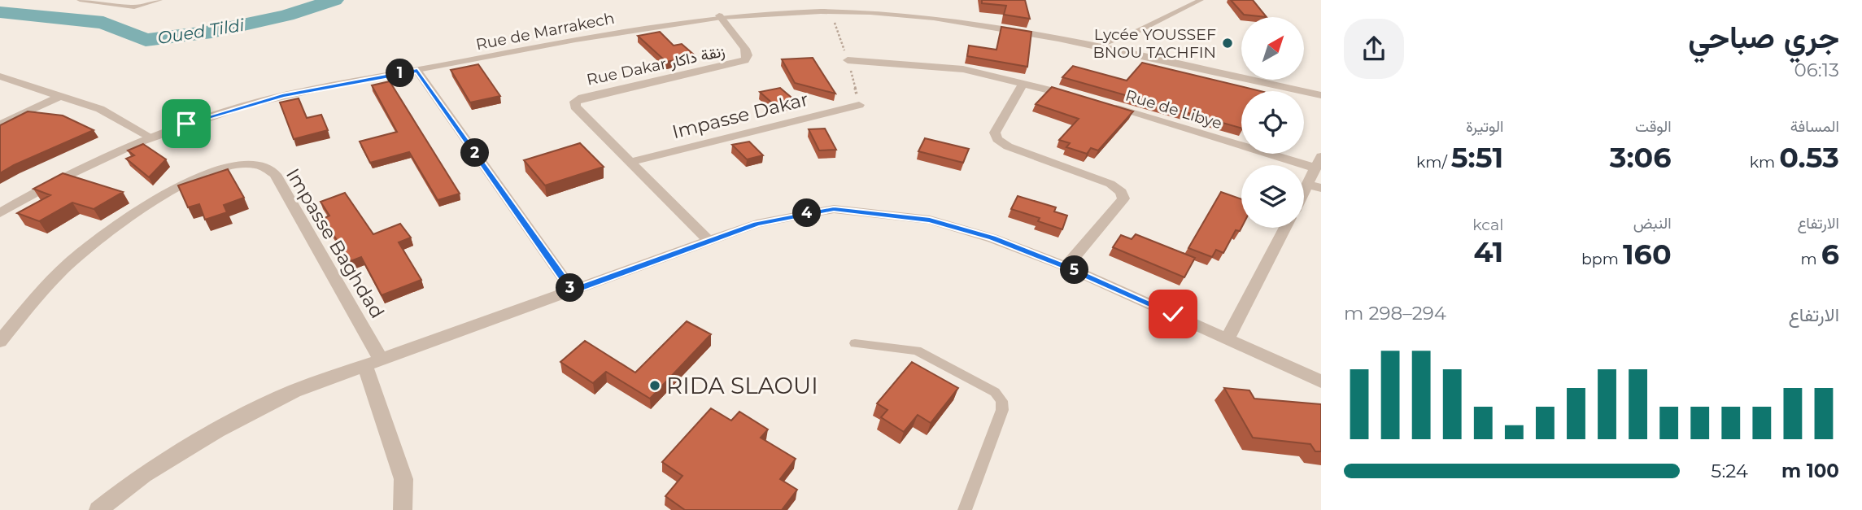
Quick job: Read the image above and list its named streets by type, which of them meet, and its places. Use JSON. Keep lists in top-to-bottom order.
{
  "streets": {
    "street": [
      "Rue de Marrakech",
      "Rue Dakar زنقة داكار",
      "Rue de Libye",
      "Impasse Dakar",
      "Impasse Baghdad"
    ]
  },
  "crossings": [
    ["Rue de Marrakech", "Rue Dakar زنقة داكار"],
    ["Rue Dakar زنقة داكار", "Impasse Dakar"]
  ],
  "water": ["Oued Tildi"],
  "places": ["Lycée YOUSSEF BNOU TACHFIN", "RIDA SLAOUI"],
  "north": "top right",
  "page": {
    "heading": ["جري صباحي", "06:13"],
    "pins": [
      "1",
      "2",
      "4",
      "5",
      "3"
    ],
    "stats": [
      ["المسافة", "0.53 km"],
      ["الوقت", "3:06"],
      ["الوتيرة", "5:51 /km"],
      ["الارتفاع", "6 m"],
      ["النبض", "160 bpm"],
      ["kcal", "41"]
    ],
    "chart": ["الارتفاع", "294–298 m"],
    "list": [
      {
        "name": "100 m",
        "note": "5:24"
      }
    ]
  }
}
